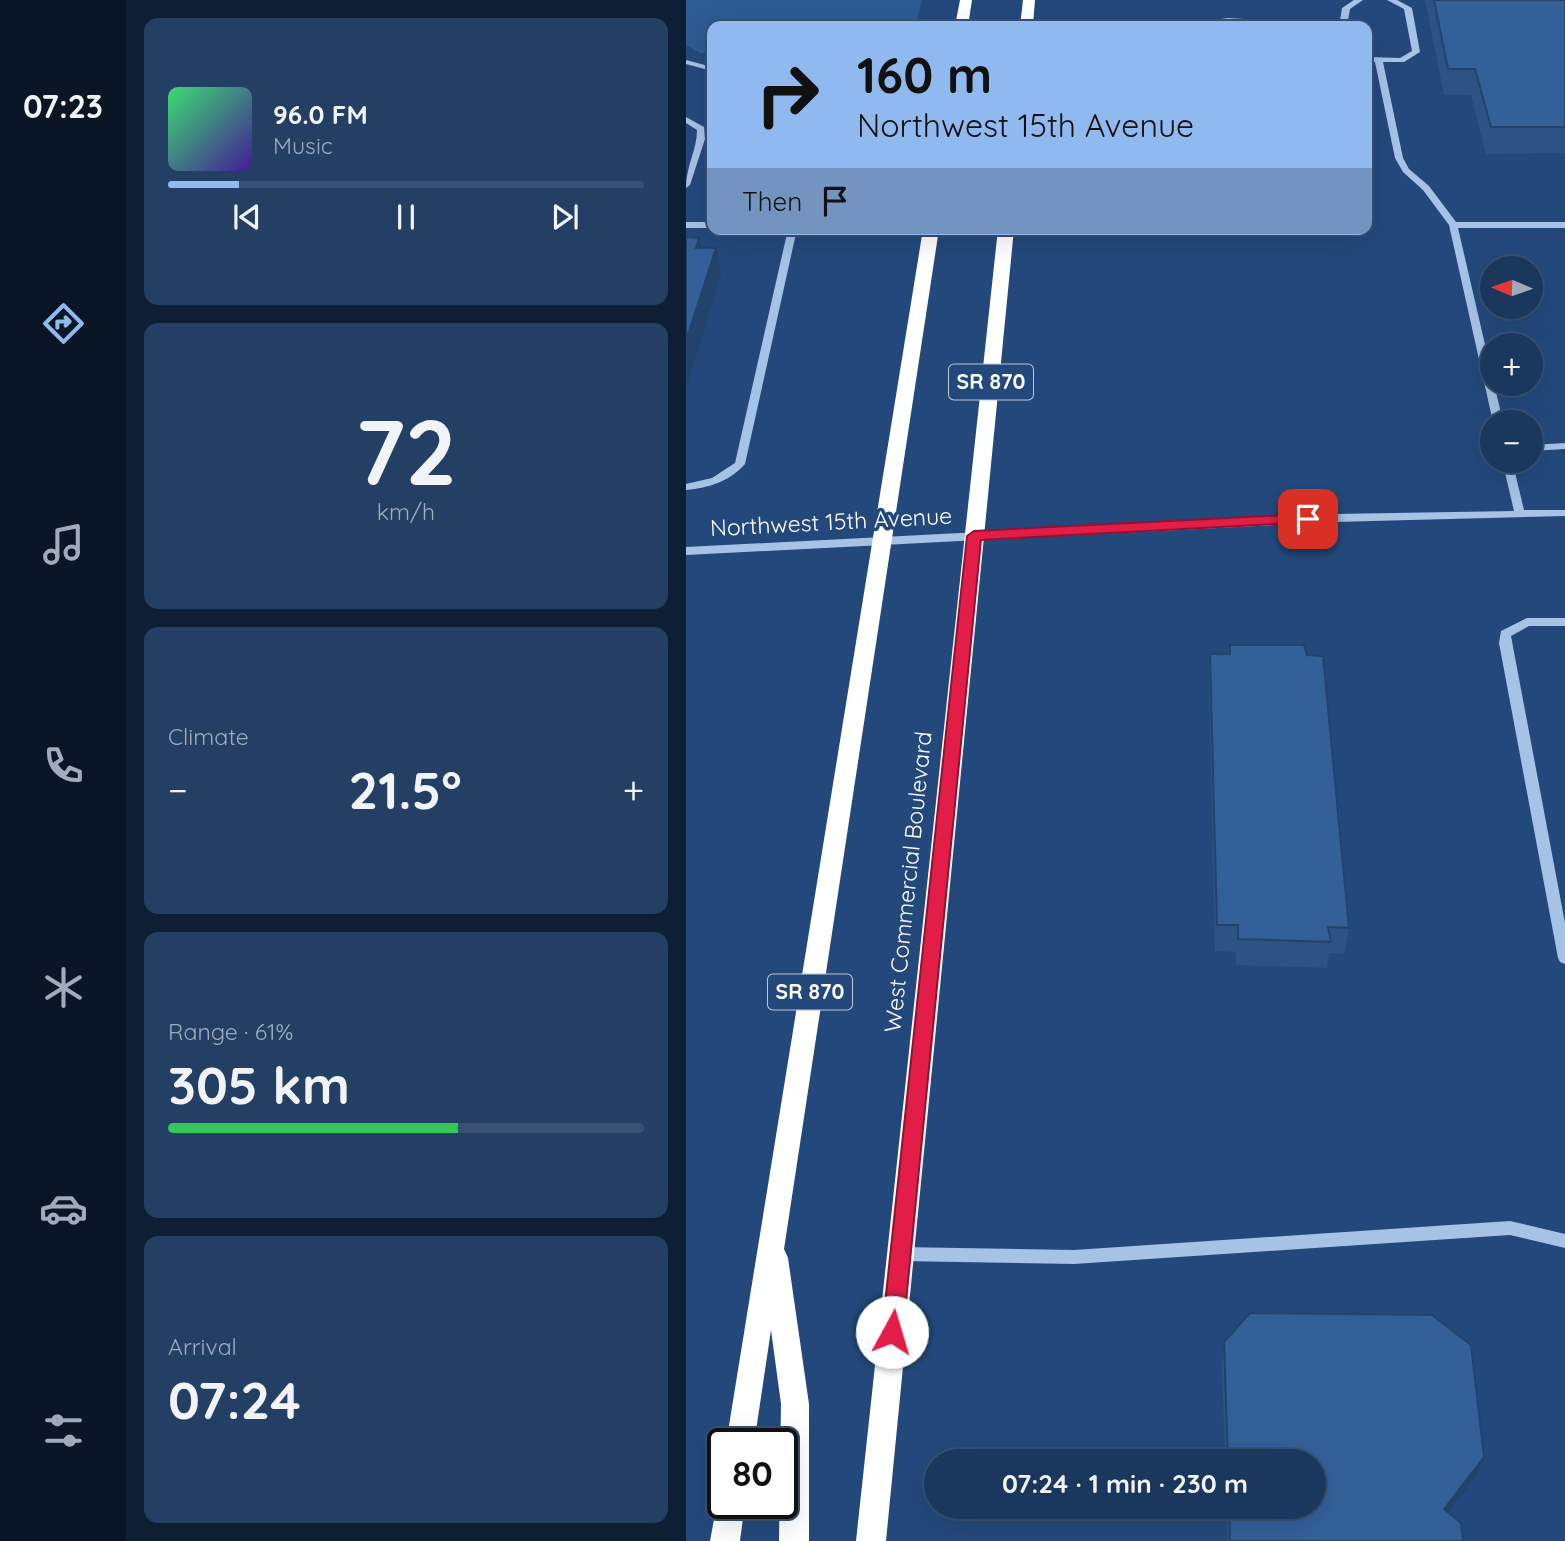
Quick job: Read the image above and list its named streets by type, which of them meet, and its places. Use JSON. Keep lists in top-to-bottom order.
{
  "streets": {
    "highway": ["SR 870", "West Commercial Boulevard"],
    "street": ["Northwest 15th Avenue"]
  },
  "crossings": [
    ["SR 870", "Northwest 15th Avenue"],
    ["Northwest 15th Avenue", "West Commercial Boulevard"]
  ],
  "north": "left",
  "page": {
    "tabs": "07:23",
    "turn": ["160 m", "Northwest 15th Avenue"],
    "song": ["96.0 FM", "Music"],
    "then": "Then",
    "map_buttons": ["+", "−"],
    "tile": [
      ["72", "km/h"],
      "Climate",
      ["Range · 61%", "305 km"],
      ["Arrival", "07:24"]
    ],
    "heat": ["−", "21.5°", "+"],
    "limit": "80",
    "trip": "07:24 · 1 min · 230 m"
  }
}
